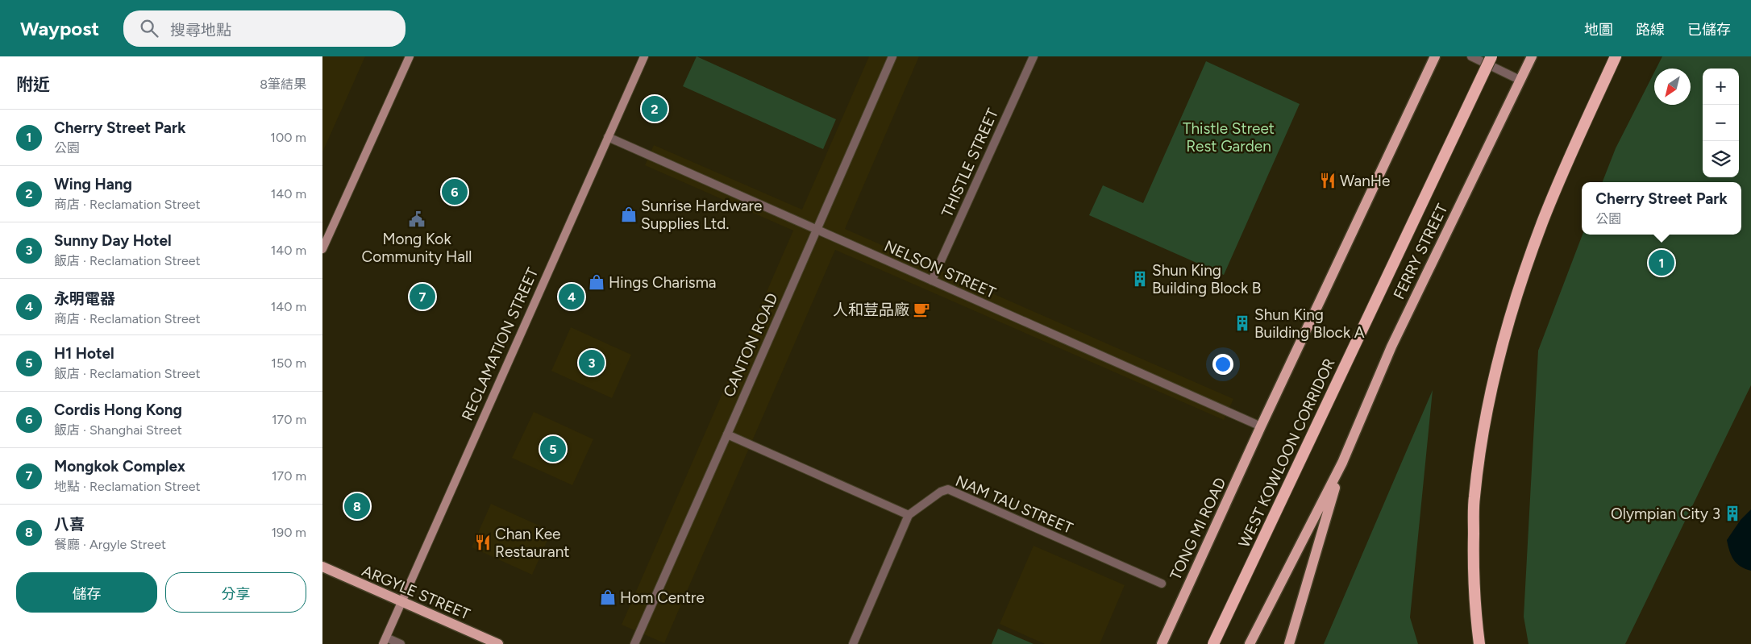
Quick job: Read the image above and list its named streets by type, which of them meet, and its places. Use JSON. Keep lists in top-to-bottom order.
{
  "streets": {
    "highway": ["WEST KOWLOON CORRIDOR"],
    "main road": [
      "FERRY STREET",
      "RECLAMATION STREET",
      "TONG MI ROAD",
      "ARGYLE STREET"
    ],
    "street": [
      "THISTLE STREET",
      "NELSON STREET",
      "CANTON ROAD",
      "NAM TAU STREET"
    ]
  },
  "crossings": [
    ["THISTLE STREET", "NELSON STREET"],
    ["NELSON STREET", "RECLAMATION STREET"],
    ["NELSON STREET", "CANTON ROAD"],
    ["NELSON STREET", "TONG MI ROAD"],
    ["RECLAMATION STREET", "ARGYLE STREET"]
  ],
  "parks": ["Thistle Street Rest Garden"],
  "places": {
    "restaurant": ["WanHe", "Chan Kee Restaurant"],
    "shop": ["Sunrise Hardware Supplies Ltd.", "Hings Charisma", "Hom Centre"],
    "public building": ["Mong Kok Community Hall"],
    "building": ["Shun King Building Block B", "Shun King Building Block A", "Olympian City 3"],
    "cafe": ["人和荳品廠"]
  },
  "north": "bottom left",
  "page": {
    "header": "Waypost",
    "search": "搜尋地點",
    "nav": ["地圖", "路線", "已儲存"],
    "heading": ["附近", "8筆結果"],
    "map_buttons": ["+", "−"],
    "pins": [
      "2",
      "6",
      "1",
      "4",
      "7",
      "3",
      "5",
      "8"
    ],
    "list": [
      {
        "mark": "1",
        "name": "Cherry Street Park",
        "note": "公園",
        "value": "100 m"
      },
      {
        "mark": "2",
        "name": "Wing Hang",
        "note": "商店 · Reclamation Street",
        "value": "140 m"
      },
      {
        "mark": "3",
        "name": "Sunny Day Hotel",
        "note": "飯店 · Reclamation Street",
        "value": "140 m"
      },
      {
        "mark": "4",
        "name": "永明電器",
        "note": "商店 · Reclamation Street",
        "value": "140 m"
      },
      {
        "mark": "5",
        "name": "H1 Hotel",
        "note": "飯店 · Reclamation Street",
        "value": "150 m"
      },
      {
        "mark": "6",
        "name": "Cordis Hong Kong",
        "note": "飯店 · Shanghai Street",
        "value": "170 m"
      },
      {
        "mark": "7",
        "name": "Mongkok Complex",
        "note": "地點 · Reclamation Street",
        "value": "170 m"
      },
      {
        "mark": "8",
        "name": "八喜",
        "note": "餐廳 · Argyle Street",
        "value": "190 m"
      }
    ],
    "popup": ["Cherry Street Park", "公園"],
    "buttons": ["儲存", "分享"]
  }
}
